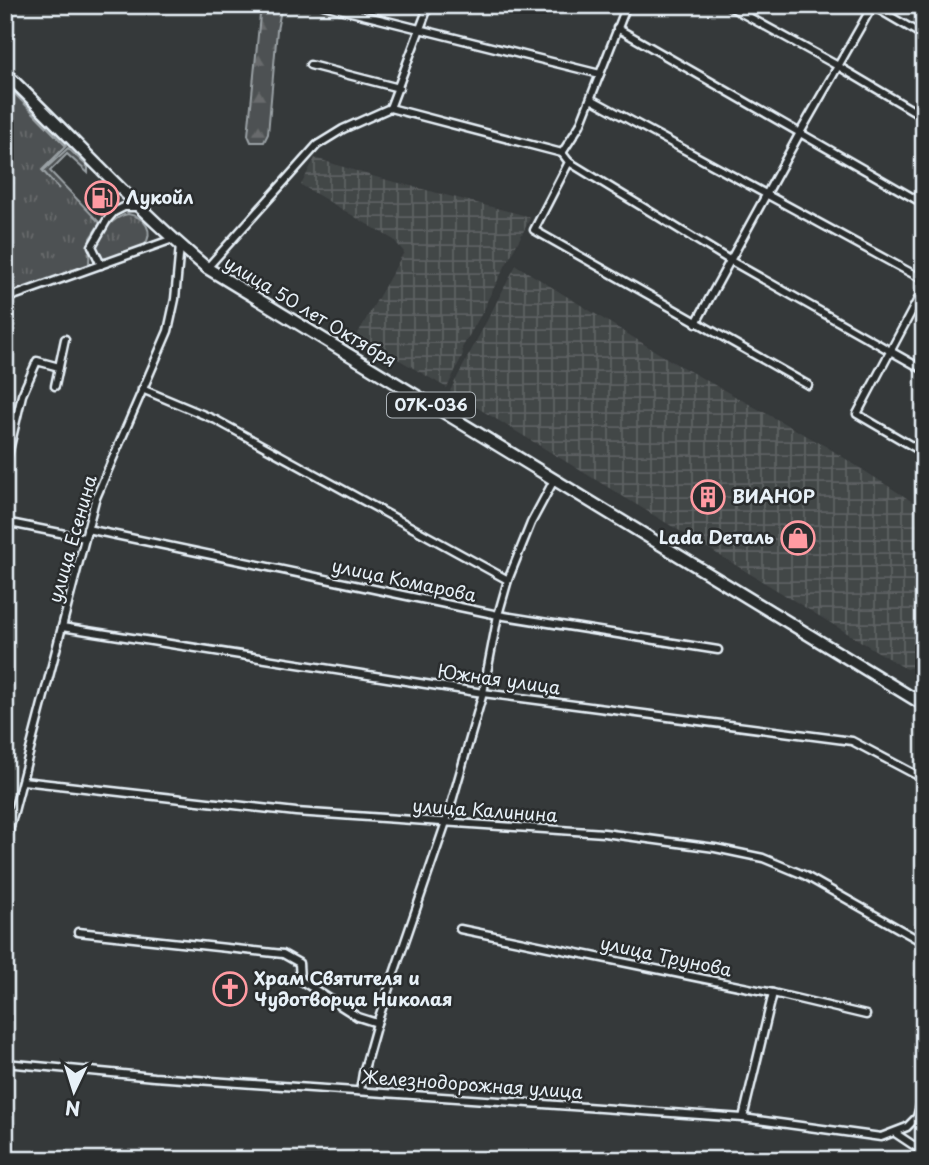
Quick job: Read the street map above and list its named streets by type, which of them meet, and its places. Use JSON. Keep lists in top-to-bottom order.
{
  "streets": {
    "main road": ["улица 50 лет Октября", "07К-036"],
    "street": [
      "улица Есенина",
      "улица Комарова",
      "Южная улица",
      "улица Калинина",
      "улица Трунова",
      "Железнодорожная улица"
    ]
  },
  "crossings": [
    ["улица 50 лет Октября", "улица Есенина"],
    ["улица Есенина", "улица Комарова"],
    ["улица Есенина", "Южная улица"],
    ["улица Есенина", "улица Калинина"]
  ],
  "places": {
    "fuel station": ["Лукойл"],
    "building": ["ВИАНОР"],
    "shop": ["Lada Dеталь"],
    "church": ["Храм Святителя и Чудотворца Николая"]
  },
  "north": "bottom"
}
